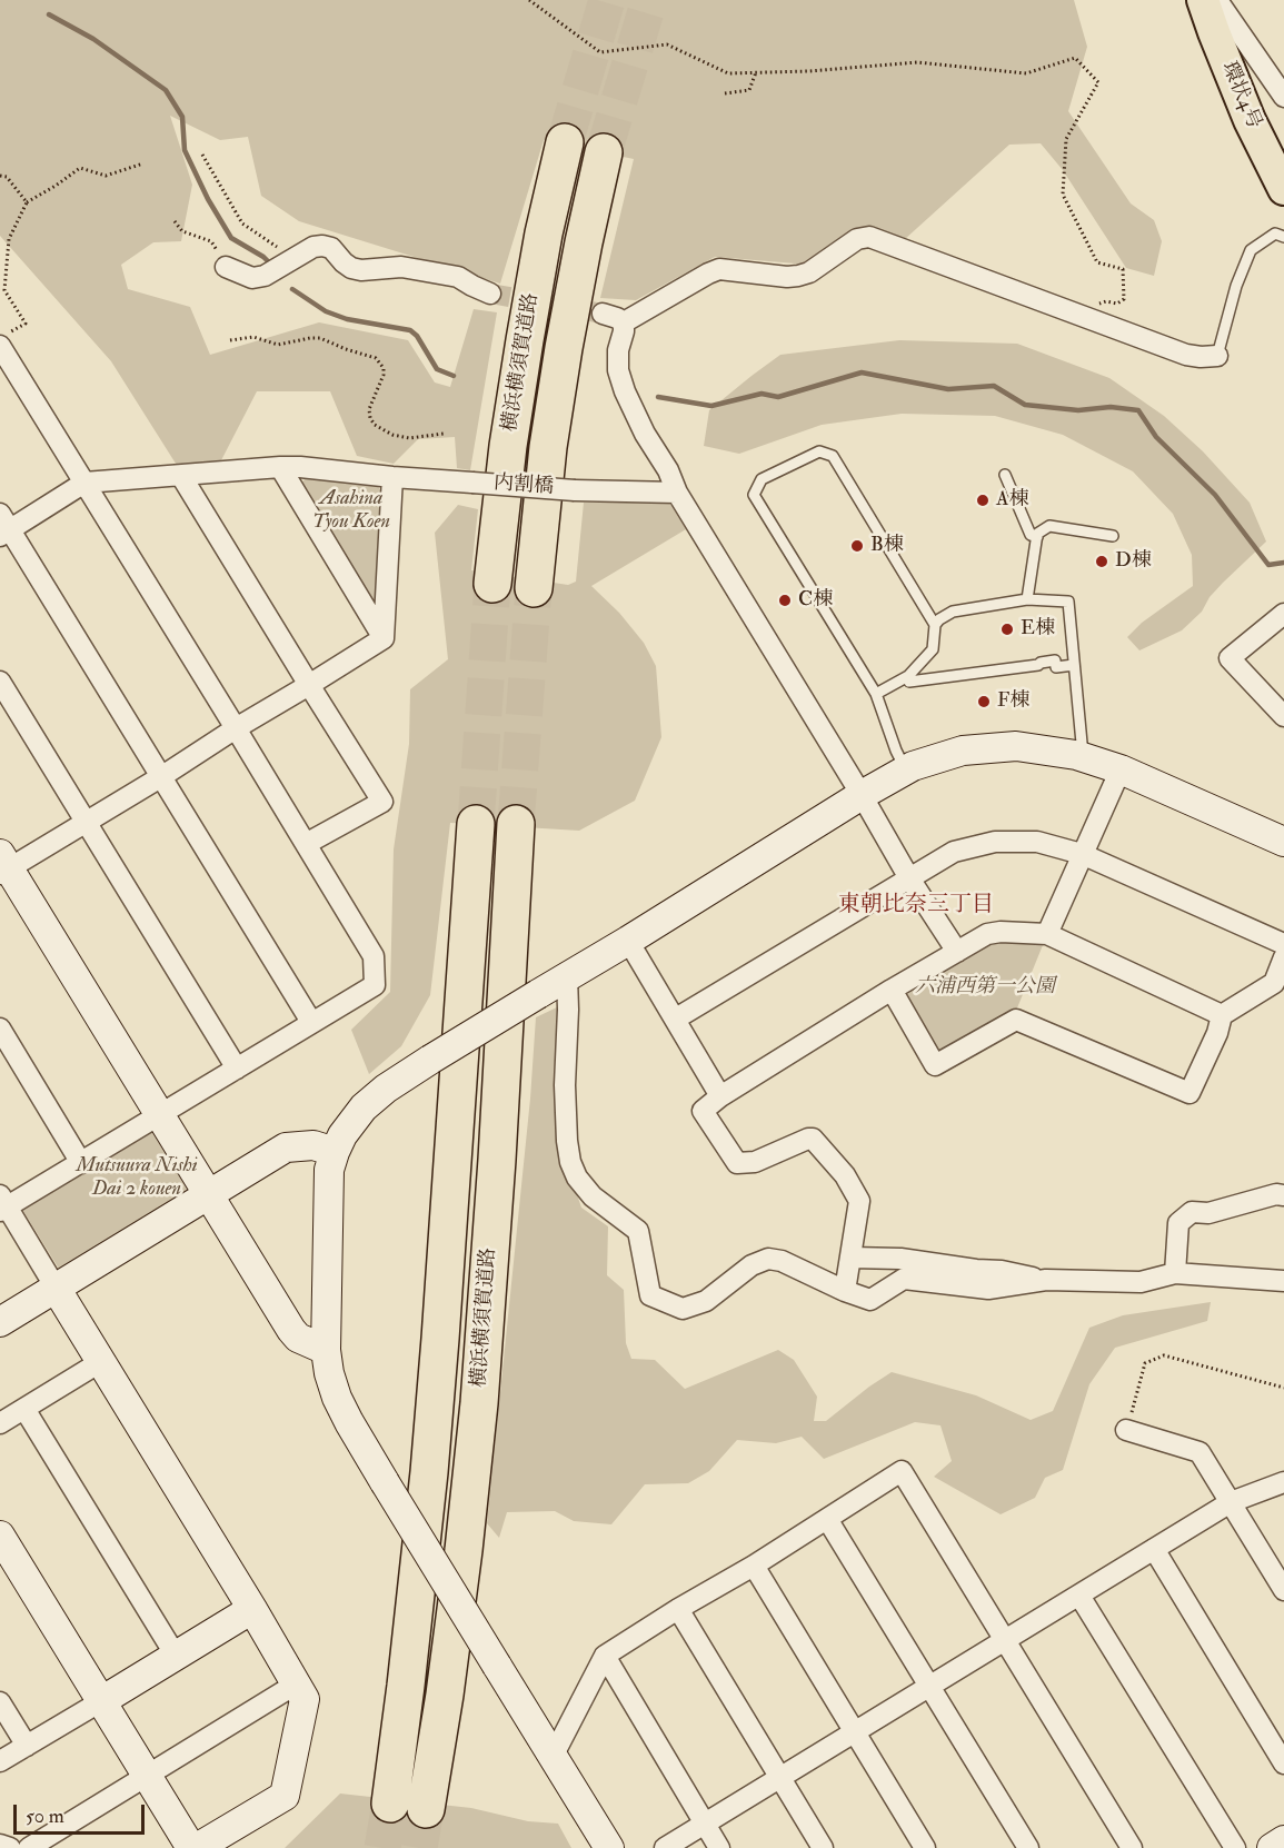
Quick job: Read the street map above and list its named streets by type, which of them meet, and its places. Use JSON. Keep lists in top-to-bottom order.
{
  "streets": {
    "highway": ["横浜横須賀道路"],
    "main road": ["環状4号"],
    "street": ["内割橋"]
  },
  "districts": ["東朝比奈三丁目"],
  "parks": ["Asahina Tyou Koen", "六浦西第一公園", "Mutsuura Nishi Dai 2 kouen"],
  "places": [
    "A棟",
    "B棟",
    "D棟",
    "C棟",
    "E棟",
    "F棟"
  ],
  "scale_bar": "50 m"
}
